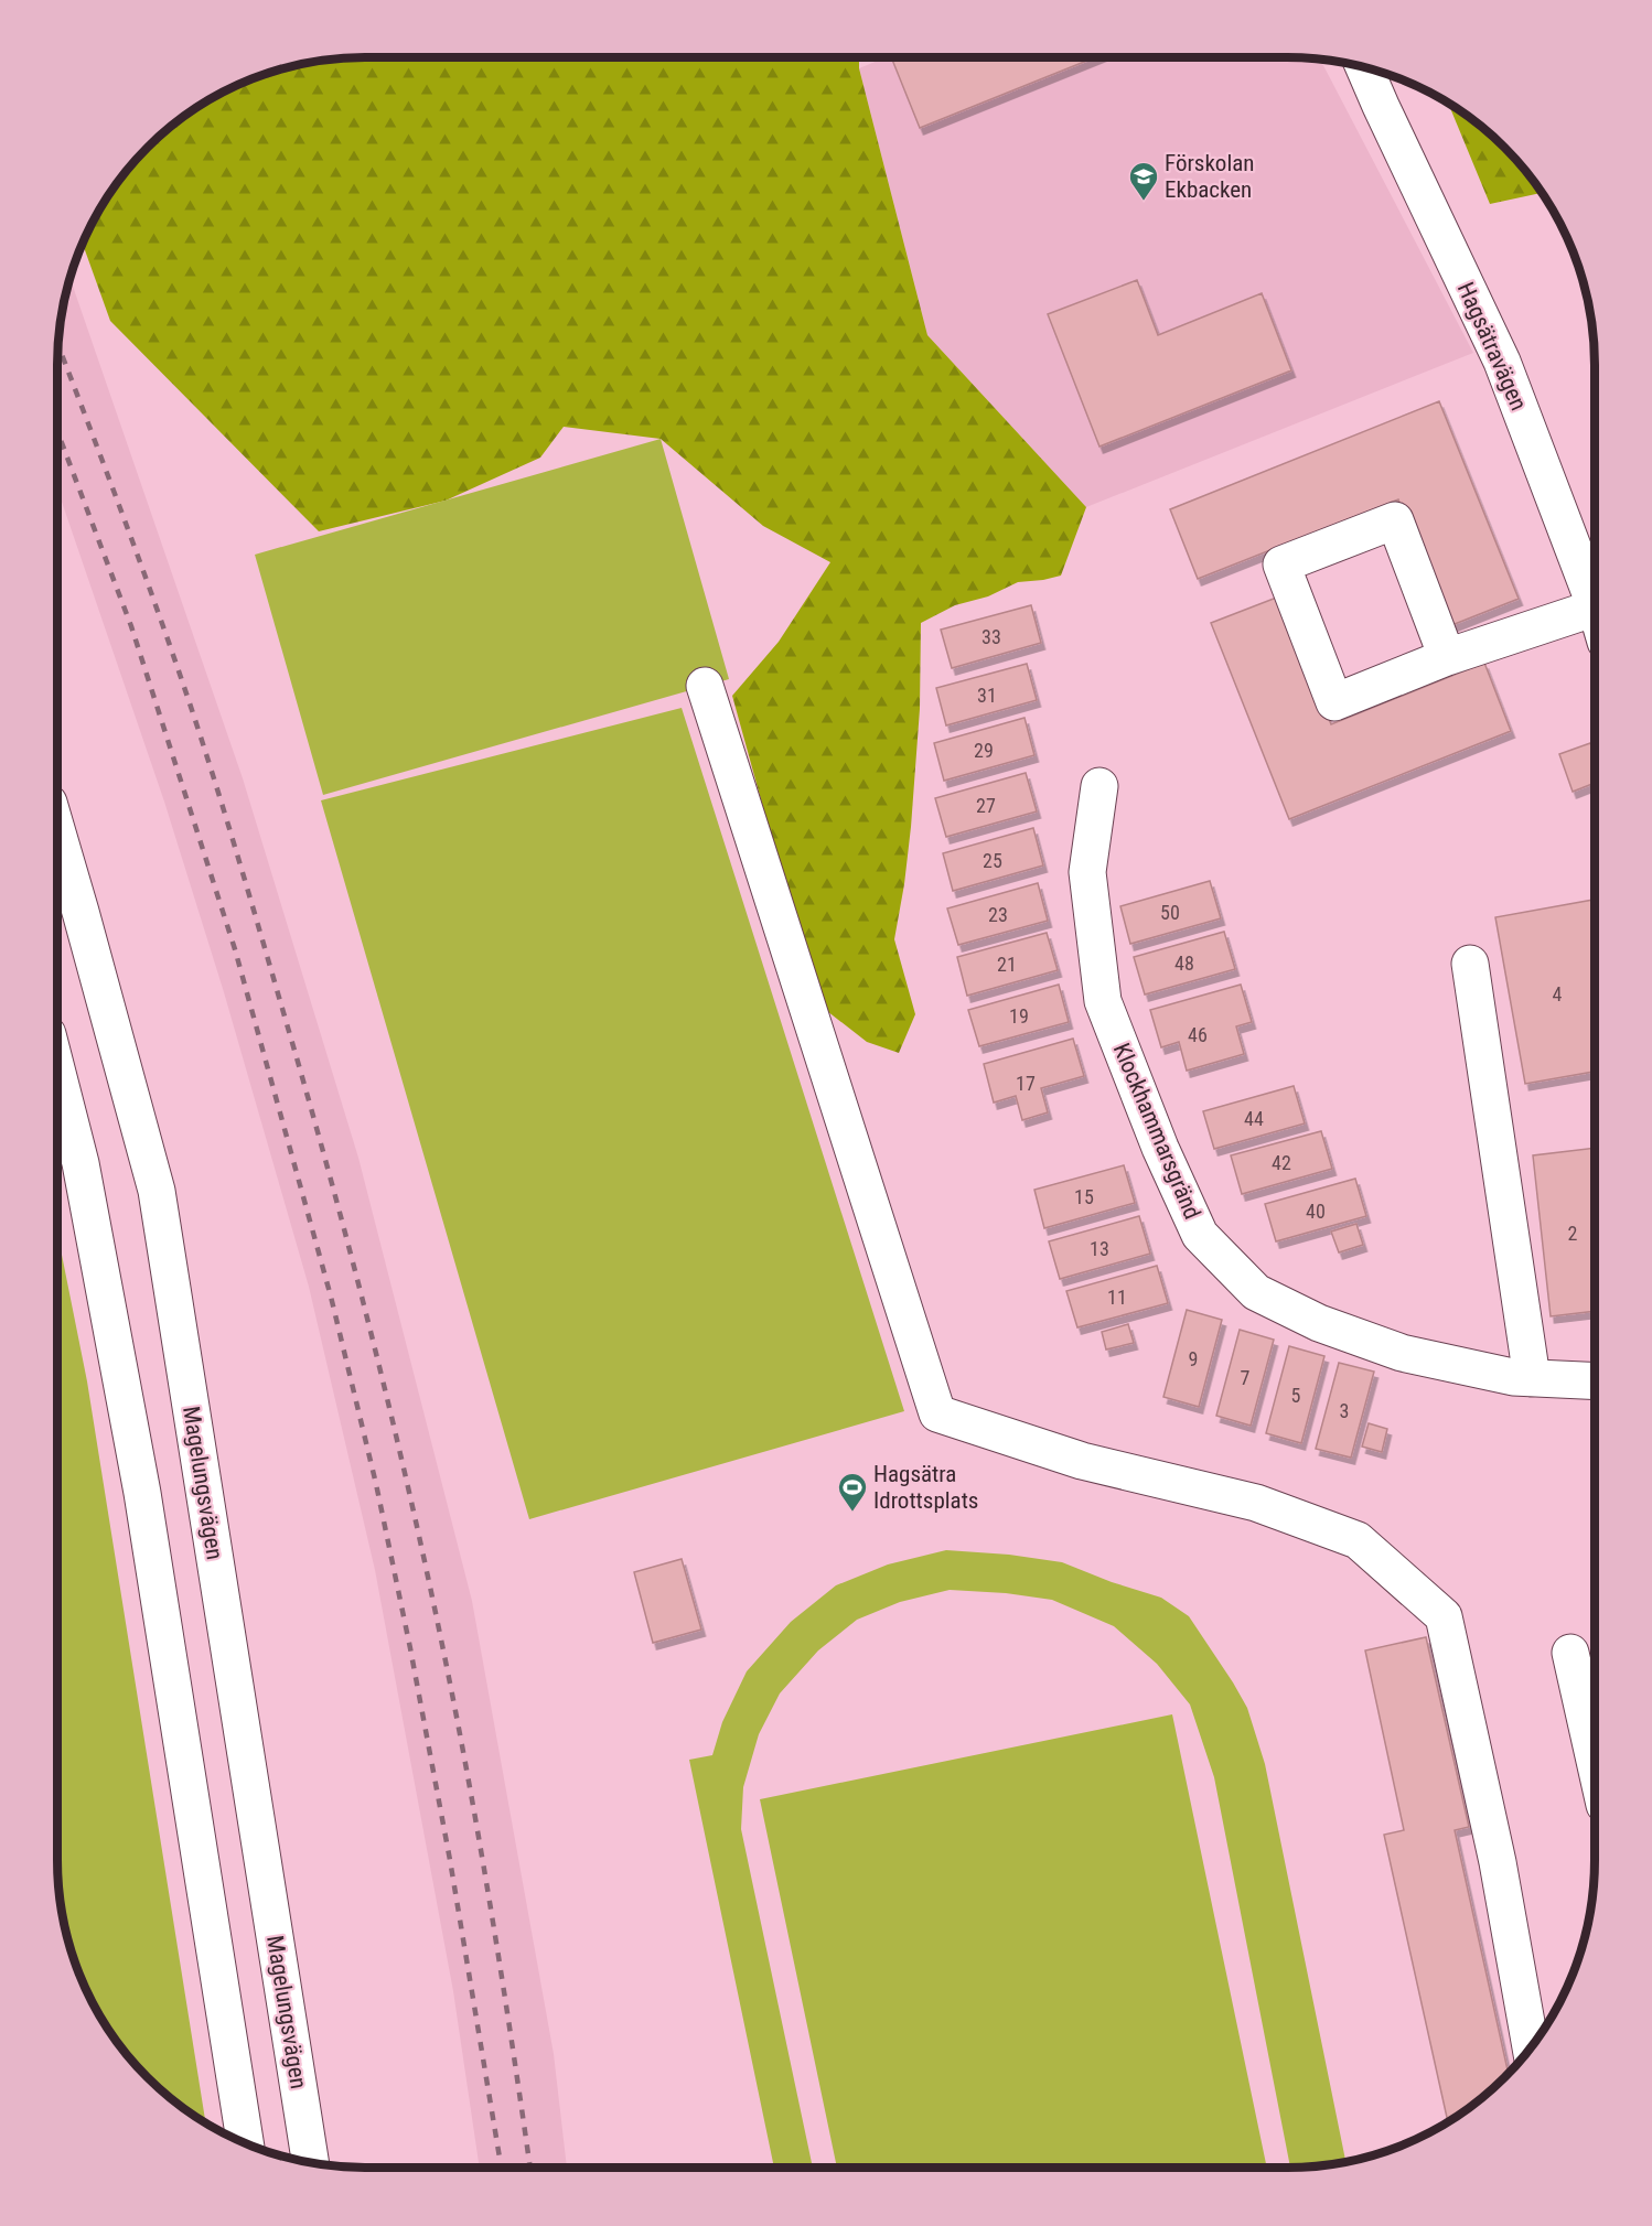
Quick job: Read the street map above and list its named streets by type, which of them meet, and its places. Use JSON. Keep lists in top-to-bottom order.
{
  "streets": {
    "main road": ["Hagsätravägen", "Klockhammarsgränd", "Magelungsvägen"]
  },
  "places": {
    "school or university": ["Förskolan Ekbacken"],
    "sports": ["Hagsätra Idrottsplats"]
  },
  "house_numbers": [
    "33",
    "31",
    "29",
    "27",
    "25",
    "50",
    "23",
    "48",
    "21",
    "4",
    "19",
    "46",
    "17",
    "44",
    "42",
    "15",
    "40",
    "2",
    "13",
    "11",
    "9",
    "7",
    "5",
    "3"
  ]
}
